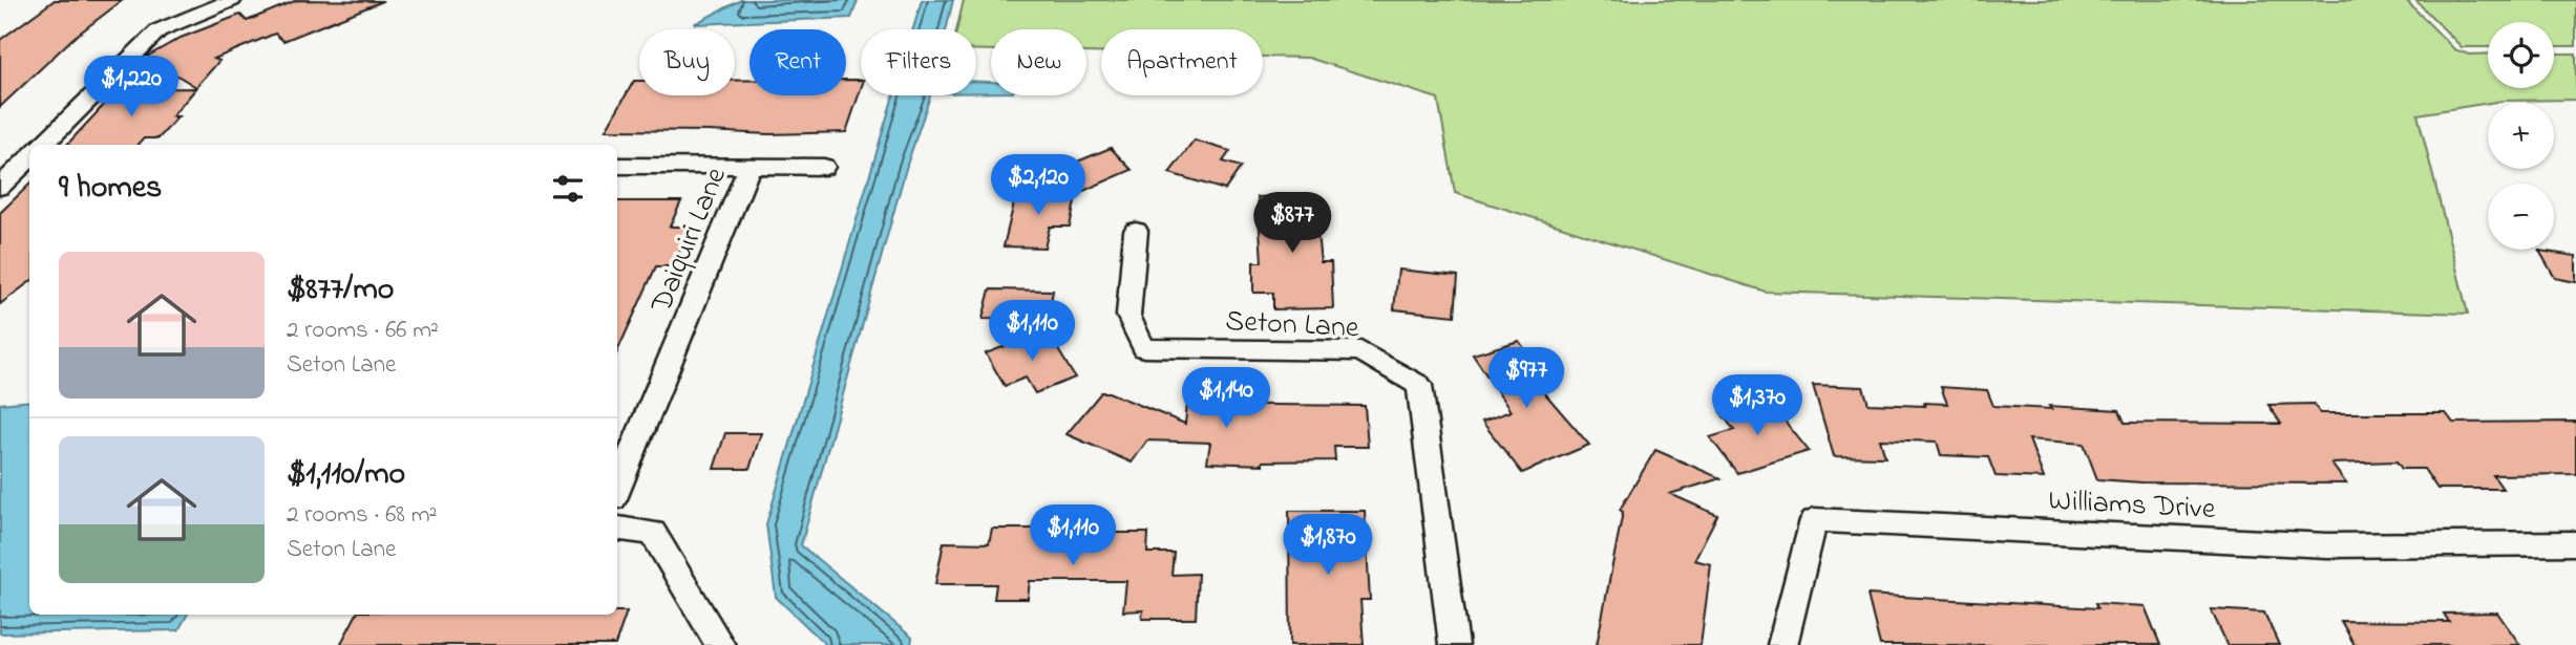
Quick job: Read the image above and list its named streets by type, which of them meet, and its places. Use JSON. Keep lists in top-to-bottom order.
{
  "streets": {
    "street": ["Daiquiri Lane", "Seton Lane", "Williams Drive"]
  },
  "page": {
    "map_buttons": ["+", "−"],
    "chip": [
      "Buy",
      "Rent",
      "Filters",
      "New",
      "Apartment"
    ],
    "price": [
      "$1,220",
      "$2,120",
      "$877",
      "$1,110",
      "$977",
      "$1,140",
      "$1,370",
      "$1,110",
      "$1,870"
    ],
    "heading": "9 homes",
    "list": [
      {
        "name": "$877/mo",
        "note": "2 rooms · 66 m² · Seton Lane"
      },
      {
        "name": "$1,110/mo",
        "note": "2 rooms · 68 m² · Seton Lane"
      }
    ]
  }
}
